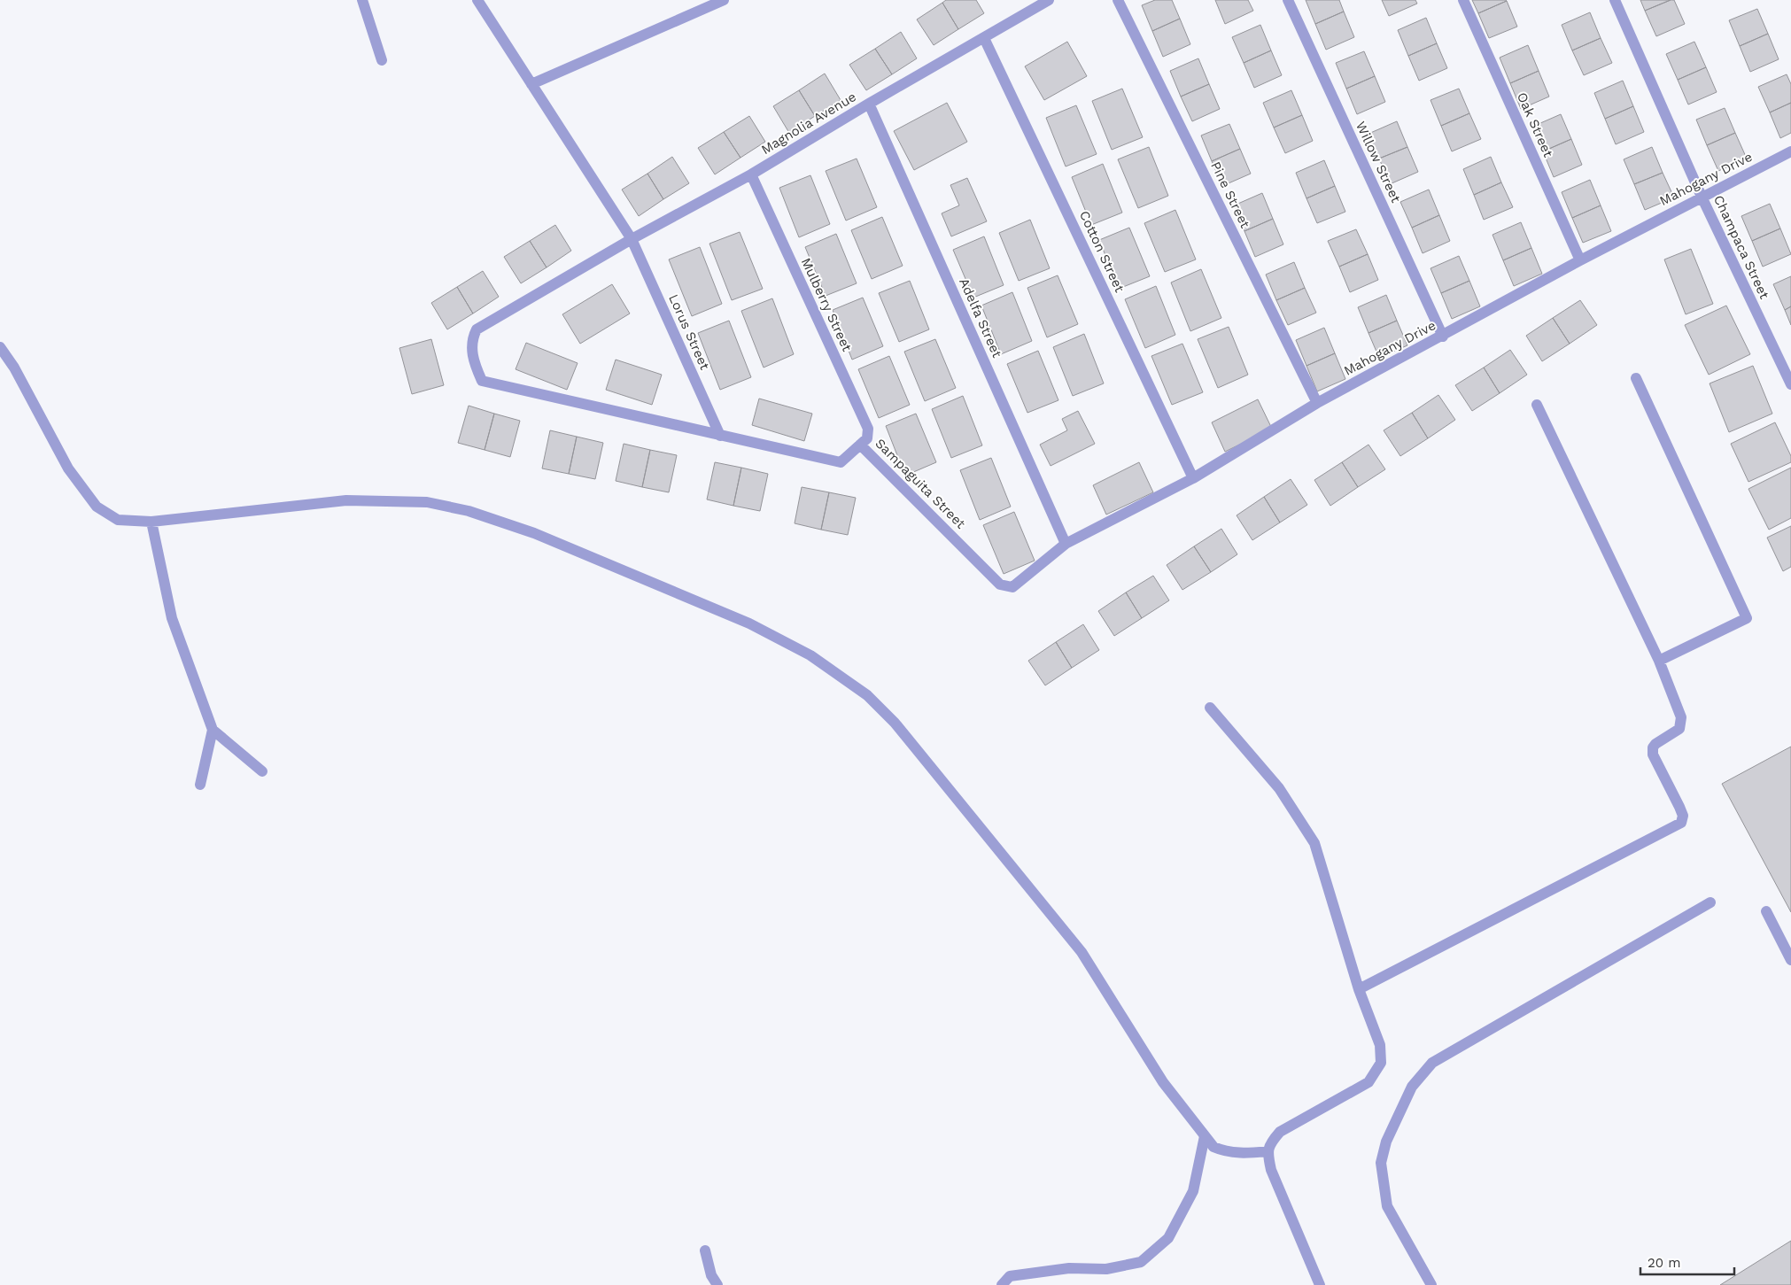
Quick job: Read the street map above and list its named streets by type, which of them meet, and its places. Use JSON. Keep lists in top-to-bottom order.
{
  "streets": {
    "street": [
      "Magnolia Avenue",
      "Oak Street",
      "Willow Street",
      "Mahogany Drive",
      "Pine Street",
      "Champaca Street",
      "Cotton Street",
      "Mulberry Street",
      "Adelfa Street",
      "Lorus Street",
      "Sampaguita Street"
    ]
  },
  "crossings": [
    ["Magnolia Avenue", "Cotton Street"],
    ["Magnolia Avenue", "Mulberry Street"],
    ["Magnolia Avenue", "Adelfa Street"],
    ["Magnolia Avenue", "Lorus Street"],
    ["Magnolia Avenue", "Sampaguita Street"],
    ["Oak Street", "Mahogany Drive"],
    ["Willow Street", "Mahogany Drive"],
    ["Mahogany Drive", "Pine Street"],
    ["Mahogany Drive", "Champaca Street"],
    ["Mahogany Drive", "Cotton Street"],
    ["Mahogany Drive", "Adelfa Street"],
    ["Mahogany Drive", "Sampaguita Street"],
    ["Mulberry Street", "Sampaguita Street"],
    ["Lorus Street", "Sampaguita Street"]
  ],
  "scale_bar": "20 m"
}
